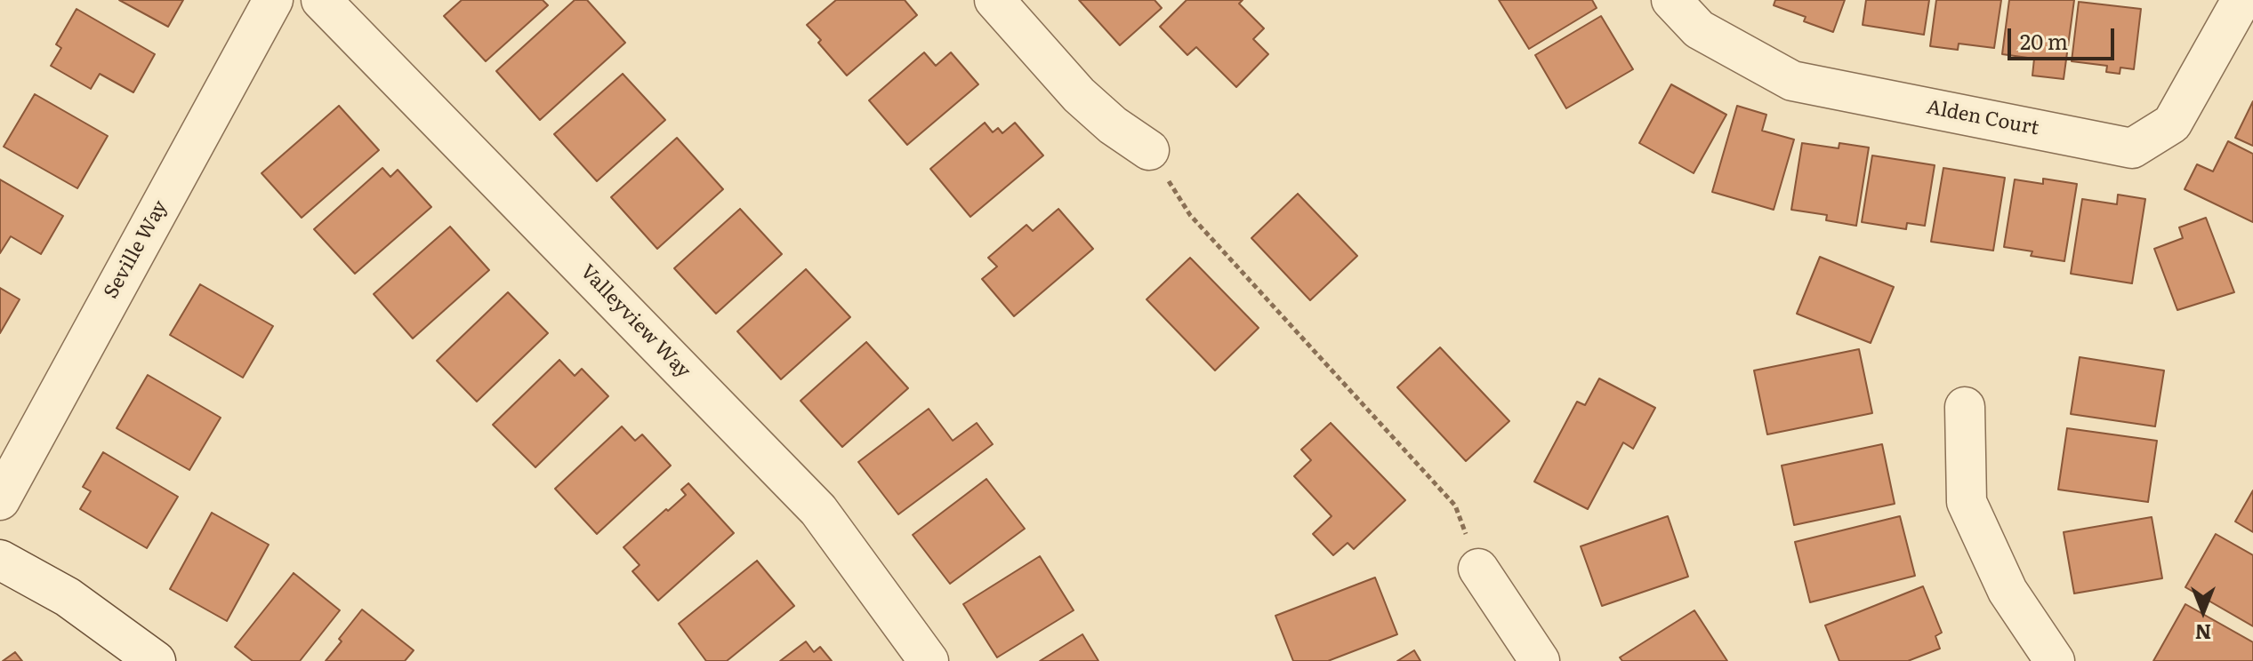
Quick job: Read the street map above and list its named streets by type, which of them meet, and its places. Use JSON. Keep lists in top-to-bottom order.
{
  "streets": {
    "street": ["Alden Court", "Seville Way", "Valleyview Way"]
  },
  "scale_bar": "20 m",
  "north": "bottom"
}
